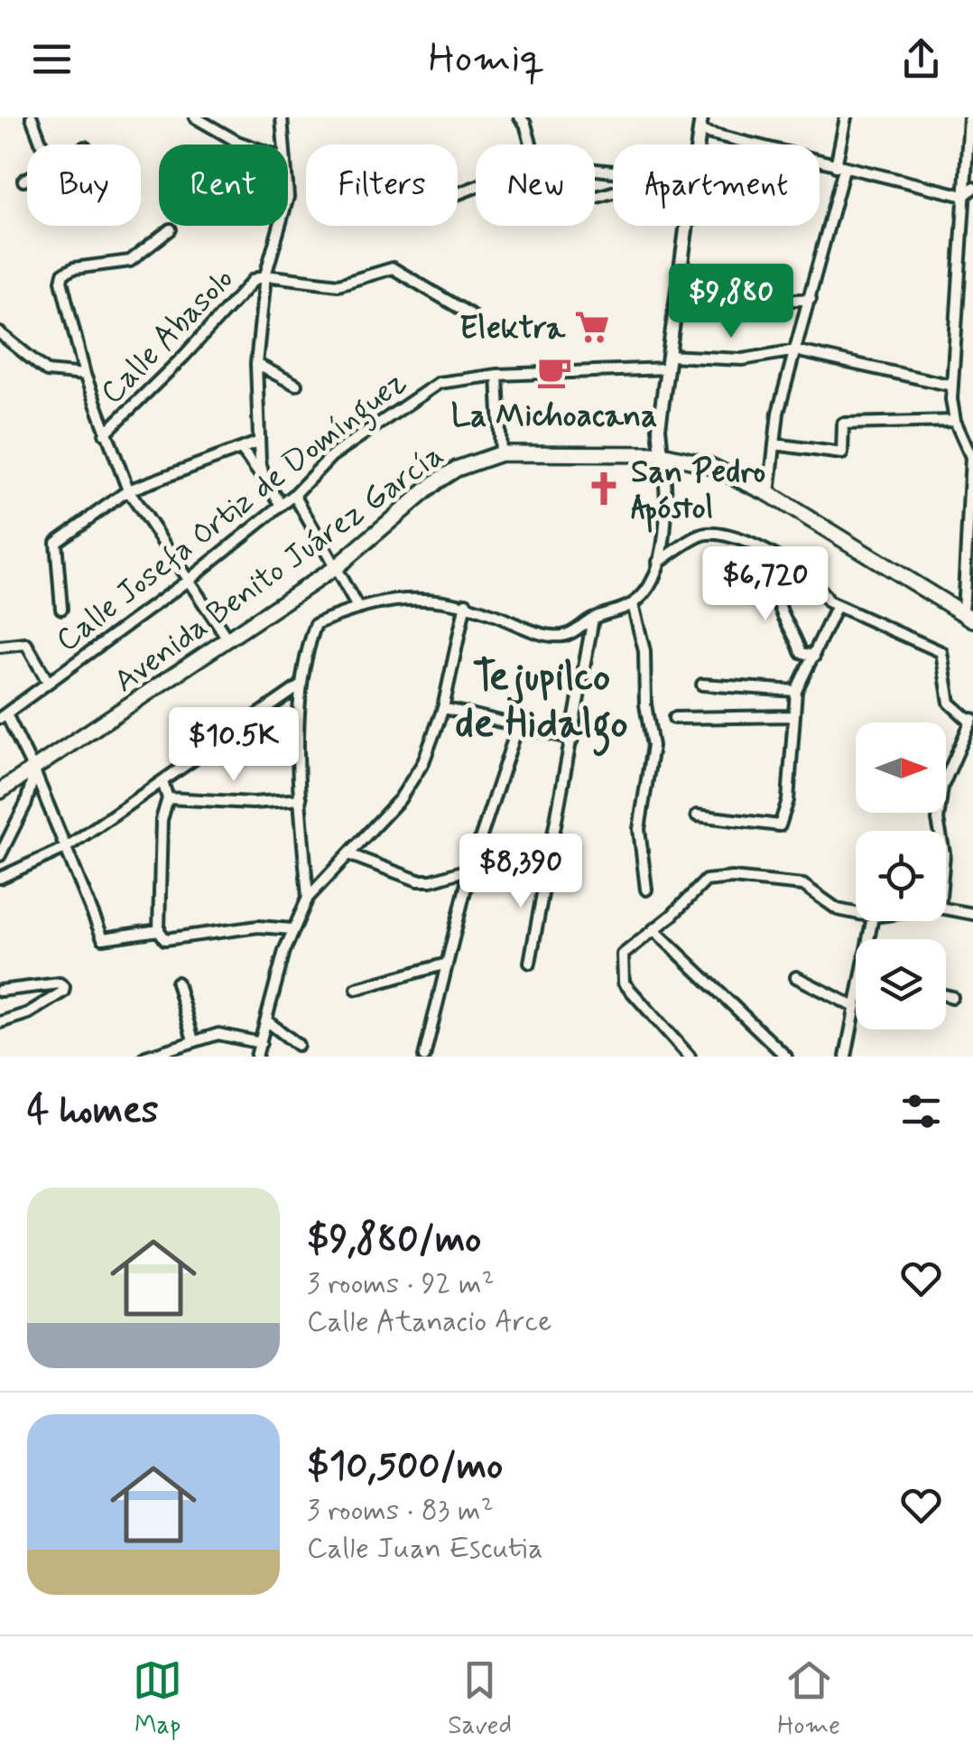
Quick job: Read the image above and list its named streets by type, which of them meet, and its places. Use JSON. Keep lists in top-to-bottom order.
{
  "streets": {
    "main road": ["Avenida Benito Juárez García"],
    "street": ["Calle Abasolo", "Calle Josefa Ortiz de Domínguez"]
  },
  "districts": ["Tejupilco de Hidalgo"],
  "places": {
    "supermarket": ["Elektra"],
    "cafe": ["La Michoacana"],
    "church": ["San Pedro Apóstol"]
  },
  "north": "right",
  "page": {
    "header": "Homiq",
    "chip": [
      "Buy",
      "Rent",
      "Filters",
      "New",
      "Apartment"
    ],
    "price": [
      "$9,880",
      "$6,720",
      "$10.5K",
      "$8,390"
    ],
    "heading": "4 homes",
    "list": [
      {
        "name": "$9,880/mo",
        "note": "3 rooms · 92 m² · Calle Atanacio Arce"
      },
      {
        "name": "$10,500/mo",
        "note": "3 rooms · 83 m² · Calle Juan Escutia"
      }
    ],
    "tabs": ["Map", "Saved", "Home"]
  }
}
